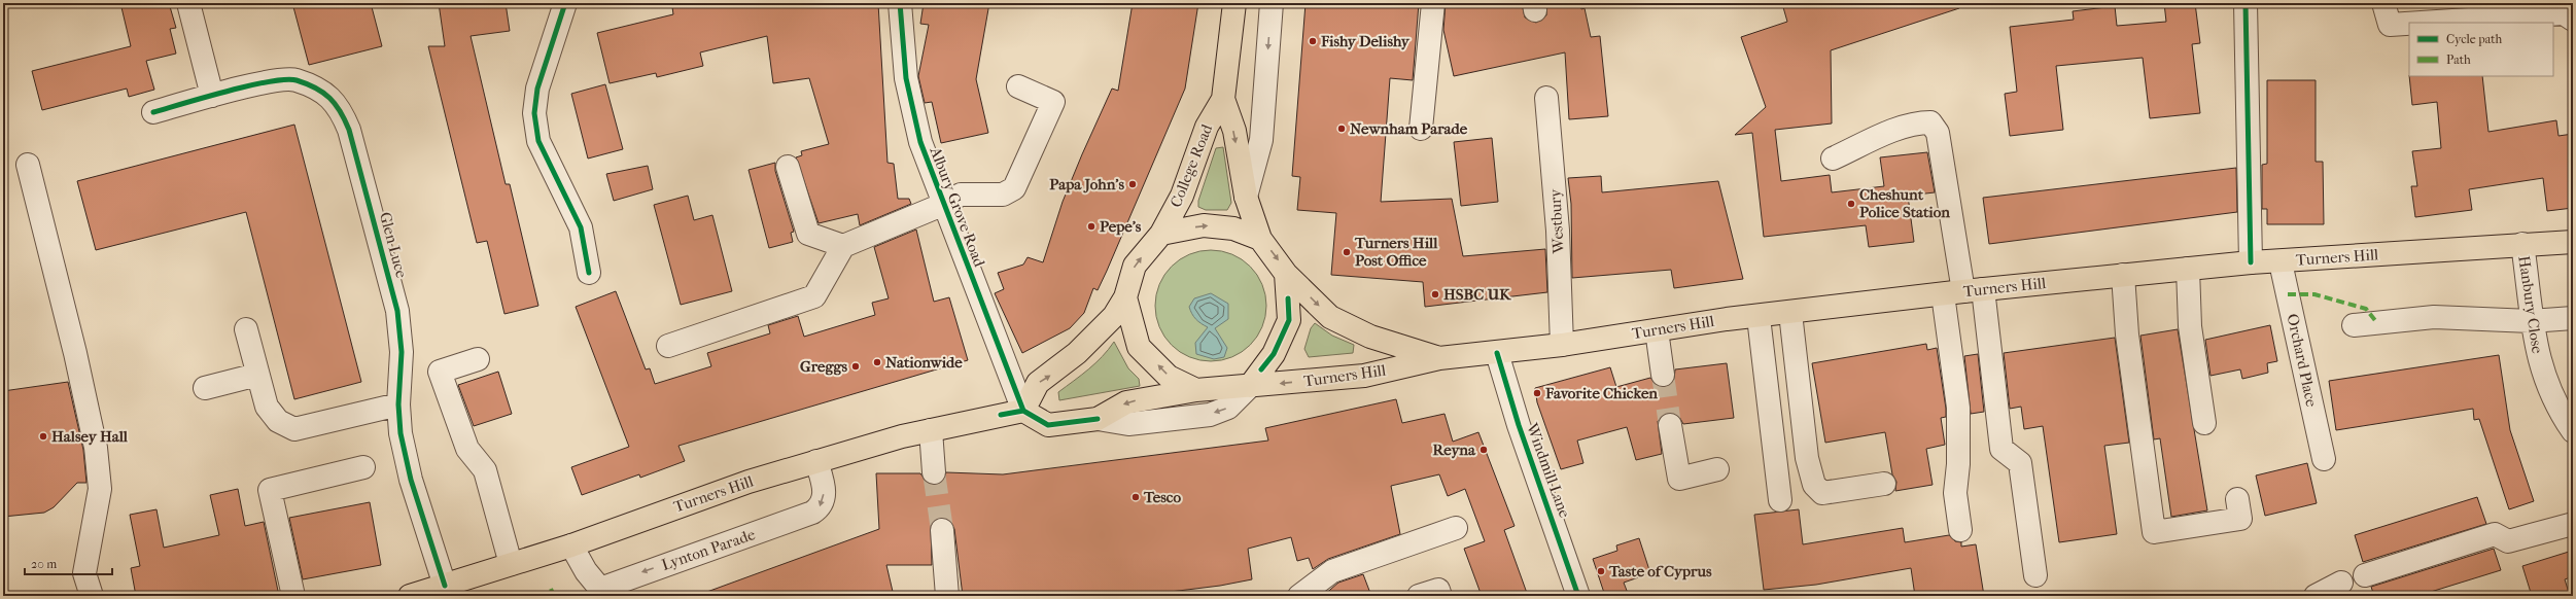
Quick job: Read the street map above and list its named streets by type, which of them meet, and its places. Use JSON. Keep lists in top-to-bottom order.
{
  "streets": {
    "main road": ["College Road", "Turners Hill"],
    "street": [
      "Albury Grove Road",
      "Westbury",
      "Glen Luce",
      "Hanbury Close",
      "Orchard Place",
      "Windmill Lane",
      "Lynton Parade"
    ]
  },
  "crossings": [
    ["College Road", "Turners Hill"],
    ["Albury Grove Road", "Turners Hill"],
    ["Westbury", "Turners Hill"],
    ["Glen Luce", "Turners Hill"],
    ["Turners Hill", "Hanbury Close"],
    ["Turners Hill", "Orchard Place"],
    ["Turners Hill", "Windmill Lane"],
    ["Turners Hill", "Lynton Parade"]
  ],
  "one_way": ["Lynton Parade"],
  "places": [
    "Fishy Delishy",
    "Newnham Parade",
    "Papa John's",
    "Cheshunt Police Station",
    "Pepe's",
    "Turners Hill Post Office",
    "HSBC UK",
    "Nationwide",
    "Greggs",
    "Favorite Chicken",
    "Halsey Hall",
    "Reyna",
    "Tesco",
    "Taste of Cyprus"
  ],
  "legend": ["Cycle path", "Path"],
  "scale_bar": "20 m"
}
